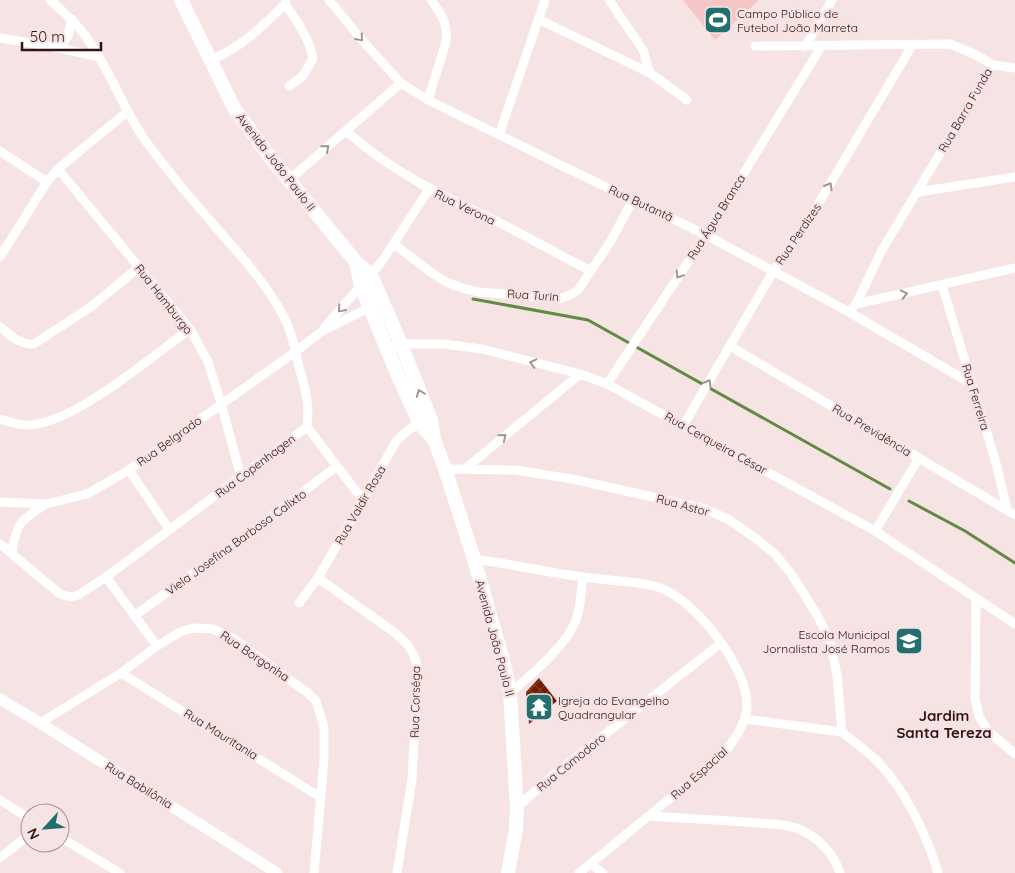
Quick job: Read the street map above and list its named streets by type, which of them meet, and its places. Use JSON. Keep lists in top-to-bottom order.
{
  "streets": {
    "main road": ["Avenida João Paulo II"],
    "street": [
      "Rua Barra Funda",
      "Rua Butantã",
      "Rua Verona",
      "Rua Água Branca",
      "Rua Perdizes",
      "Rua Turin",
      "Rua Hamburgo",
      "Rua Ferreira",
      "Rua Previdência",
      "Rua Belgrado",
      "Rua Cerqueira César",
      "Rua Copenhagen",
      "Rua Valdir Rosa",
      "Rua Astor",
      "Viela Josefina Barbosa Calixto",
      "Rua Borgonha",
      "Rua Corséga",
      "Rua Mauritania",
      "Rua Comodoro",
      "Rua Espacial",
      "Rua Babilônia"
    ]
  },
  "crossings": [
    ["Rua Barra Funda", "Rua Butantã"],
    ["Rua Barra Funda", "Rua Água Branca"],
    ["Rua Barra Funda", "Rua Perdizes"],
    ["Avenida João Paulo II", "Rua Belgrado"],
    ["Avenida João Paulo II", "Rua Cerqueira César"],
    ["Avenida João Paulo II", "Rua Valdir Rosa"],
    ["Avenida João Paulo II", "Rua Astor"],
    ["Avenida João Paulo II", "Rua Comodoro"],
    ["Avenida João Paulo II", "Rua Espacial"],
    ["Rua Butantã", "Rua Água Branca"],
    ["Rua Butantã", "Rua Perdizes"],
    ["Rua Butantã", "Rua Turin"],
    ["Rua Butantã", "Rua Ferreira"],
    ["Rua Verona", "Rua Turin"],
    ["Rua Verona", "Rua Belgrado"],
    ["Rua Água Branca", "Rua Cerqueira César"],
    ["Rua Perdizes", "Rua Previdência"],
    ["Rua Perdizes", "Rua Cerqueira César"],
    ["Rua Turin", "Rua Belgrado"],
    ["Rua Hamburgo", "Rua Belgrado"],
    ["Rua Hamburgo", "Rua Copenhagen"],
    ["Rua Ferreira", "Rua Previdência"],
    ["Rua Belgrado", "Rua Copenhagen"],
    ["Rua Valdir Rosa", "Rua Corséga"],
    ["Rua Borgonha", "Rua Mauritania"],
    ["Rua Borgonha", "Rua Babilônia"],
    ["Rua Comodoro", "Rua Espacial"]
  ],
  "one_way": ["Rua Água Branca", "Rua Perdizes"],
  "districts": ["Jardim Santa Tereza"],
  "places": {
    "sports": ["Campo Público de Futebol João Marreta"],
    "school or university": ["Escola Municipal Jornalista José Ramos"],
    "temple": ["Igreja do Evangelho Quadrangular"]
  },
  "scale_bar": "50 m",
  "north": "bottom left"
}
